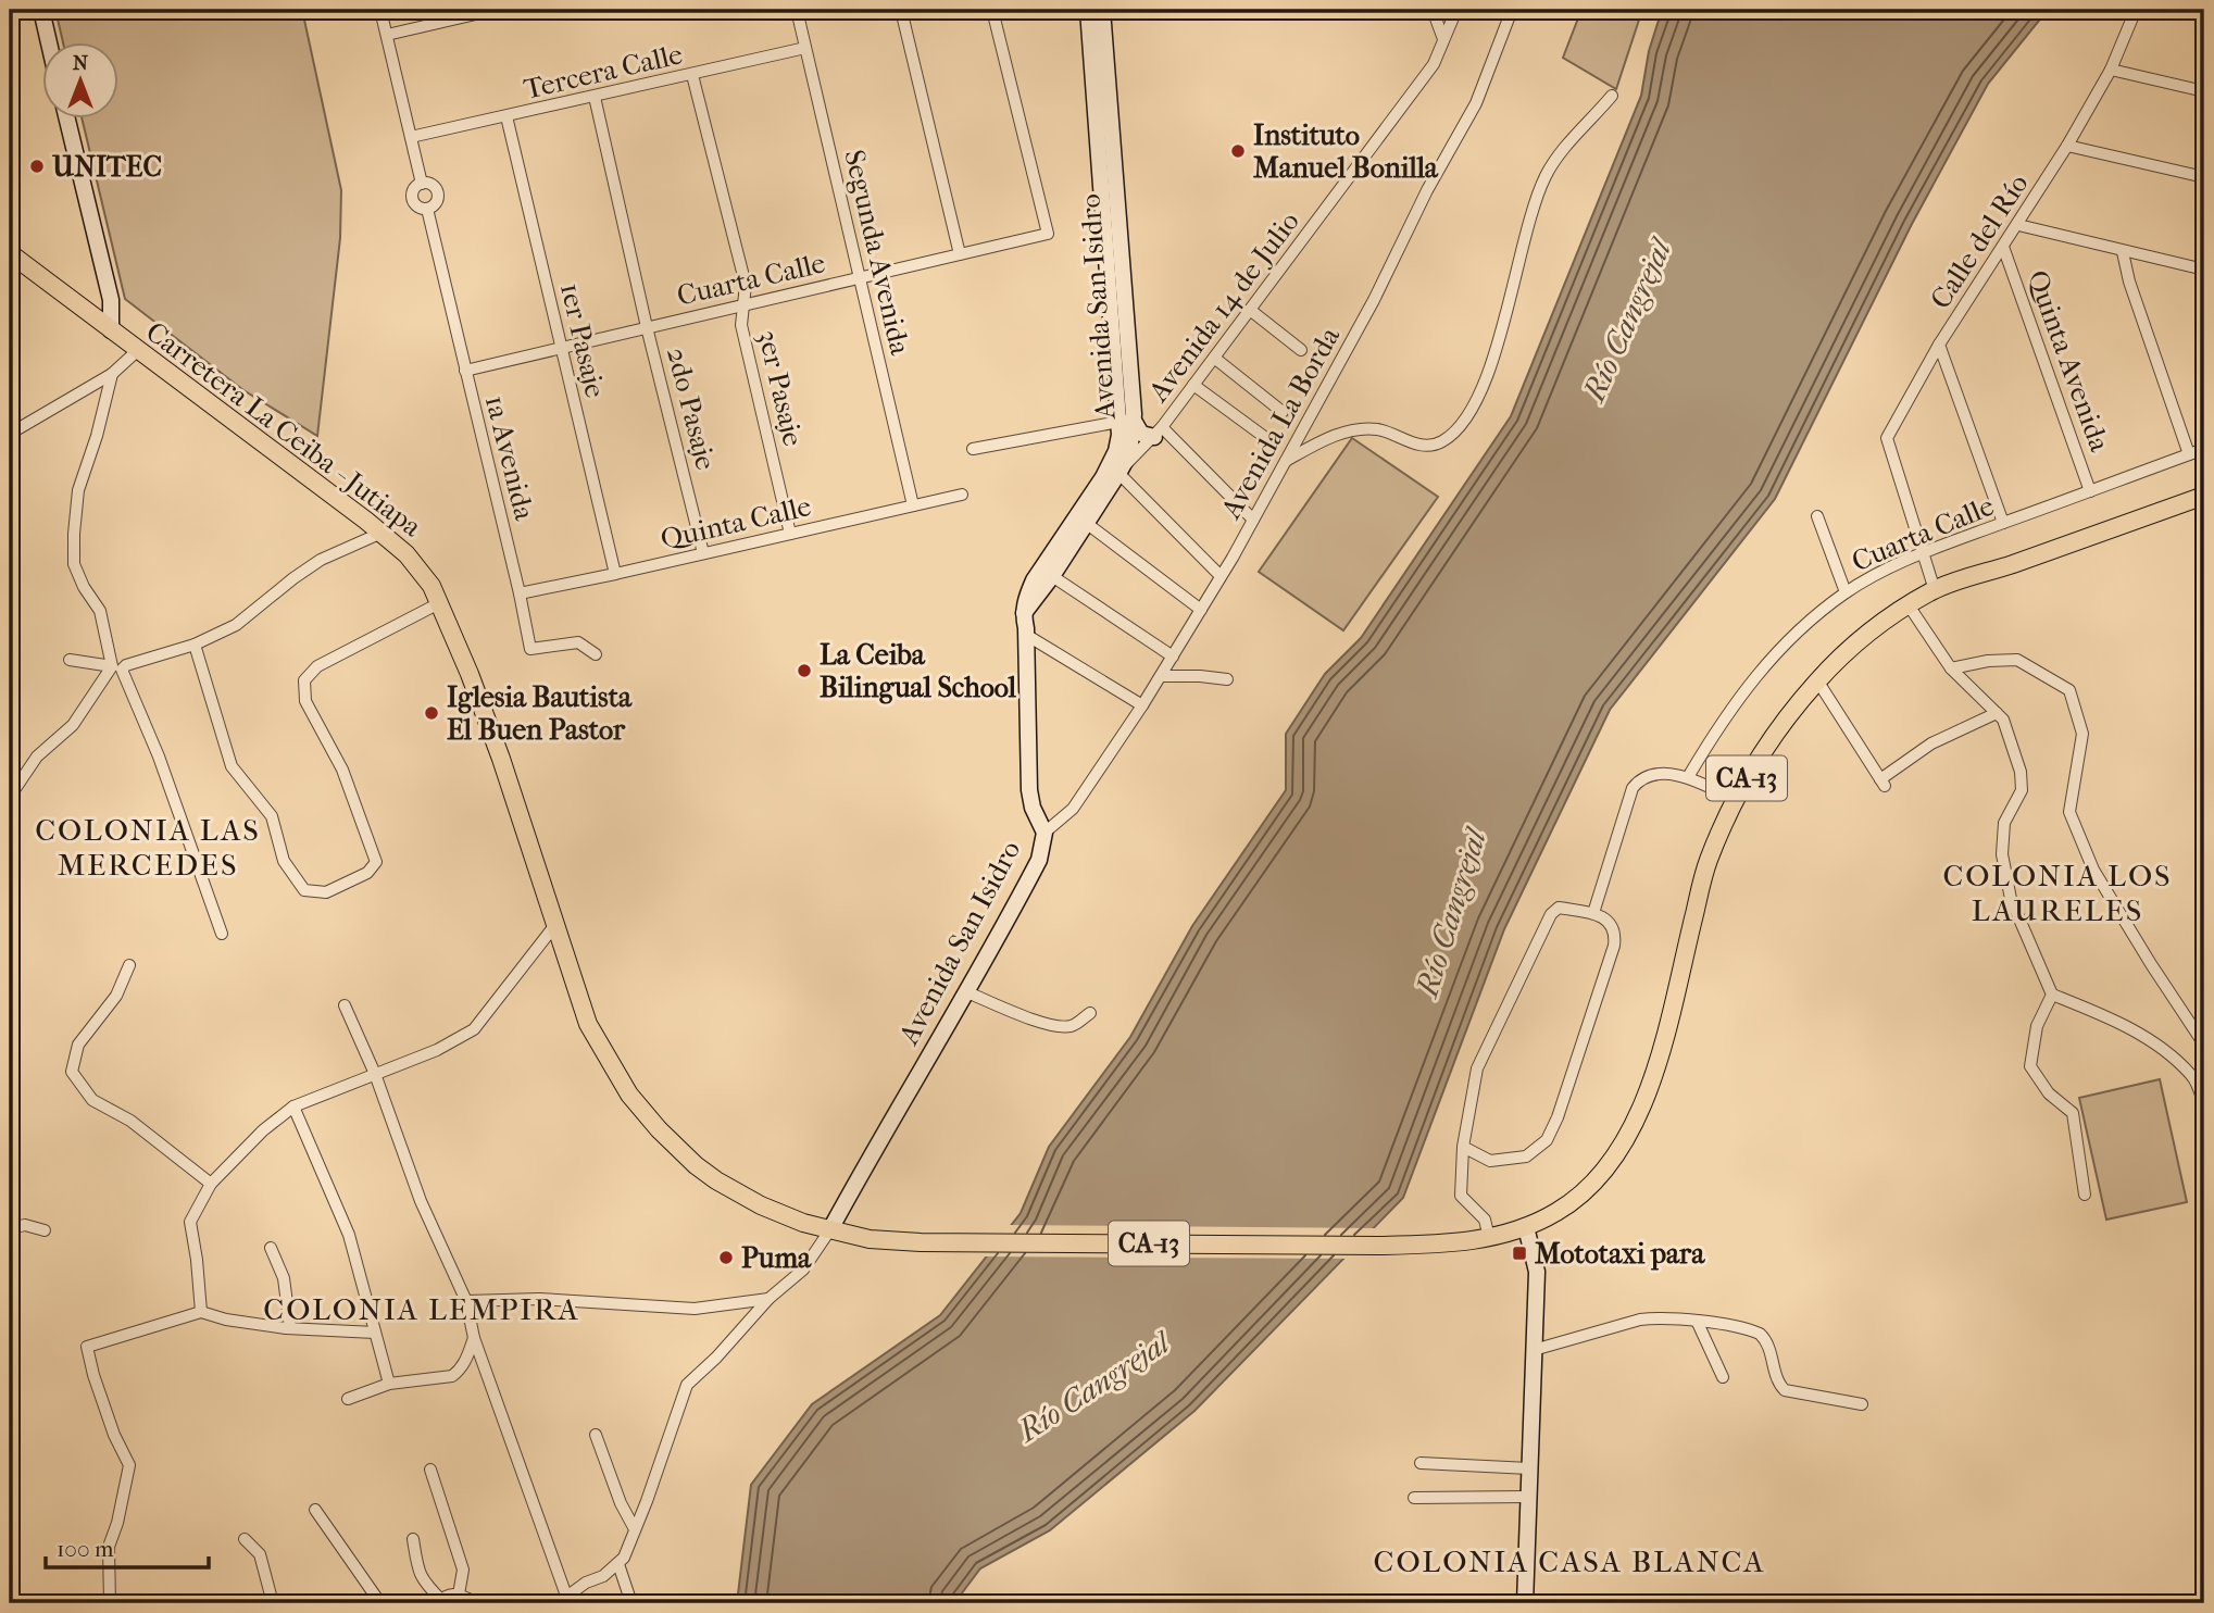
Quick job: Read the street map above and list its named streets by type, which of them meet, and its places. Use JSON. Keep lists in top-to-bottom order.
{
  "streets": {
    "main road": ["Carretera La Ceiba - Jutiapa", "CA-13"],
    "street": [
      "Tercera Calle",
      "Calle del Río",
      "Segunda Avenida",
      "Cuarta Calle",
      "Avenida San Isidro",
      "Avenida 14 de Julio",
      "1er Pasaje",
      "Quinta Avenida",
      "3er Pasaje",
      "2do Pasaje",
      "Avenida La Borda",
      "1a Avenida",
      "Quinta Calle"
    ]
  },
  "crossings": [
    ["Tercera Calle", "Segunda Avenida"],
    ["Tercera Calle", "1er Pasaje"],
    ["Tercera Calle", "3er Pasaje"],
    ["Tercera Calle", "2do Pasaje"],
    ["Tercera Calle", "1a Avenida"],
    ["Calle del Río", "Cuarta Calle"],
    ["Calle del Río", "Quinta Avenida"],
    ["Segunda Avenida", "Cuarta Calle"],
    ["Segunda Avenida", "Quinta Calle"],
    ["Cuarta Calle", "1er Pasaje"],
    ["Cuarta Calle", "Quinta Avenida"],
    ["Cuarta Calle", "3er Pasaje"],
    ["Cuarta Calle", "2do Pasaje"],
    ["Cuarta Calle", "1a Avenida"],
    ["Avenida San Isidro", "Avenida 14 de Julio"],
    ["Avenida San Isidro", "Avenida La Borda"],
    ["Avenida San Isidro", "Carretera La Ceiba - Jutiapa"],
    ["1er Pasaje", "Quinta Calle"],
    ["3er Pasaje", "Quinta Calle"],
    ["2do Pasaje", "Quinta Calle"],
    ["Carretera La Ceiba - Jutiapa", "CA-13"],
    ["1a Avenida", "Quinta Calle"]
  ],
  "districts": [
    "COLONIA LAS MERCEDES",
    "COLONIA LOS LAURELES",
    "COLONIA LEMPIRA",
    "COLONIA CASA BLANCA"
  ],
  "water": ["Río Cangrejal"],
  "places": {
    "other": [
      "Instituto Manuel Bonilla",
      "UNITEC",
      "La Ceiba Bilingual School",
      "Iglesia Bautista El Buen Pastor",
      "Puma"
    ],
    "transit": ["Mototaxi para"]
  },
  "scale_bar": "100 m",
  "north": "top"
}
